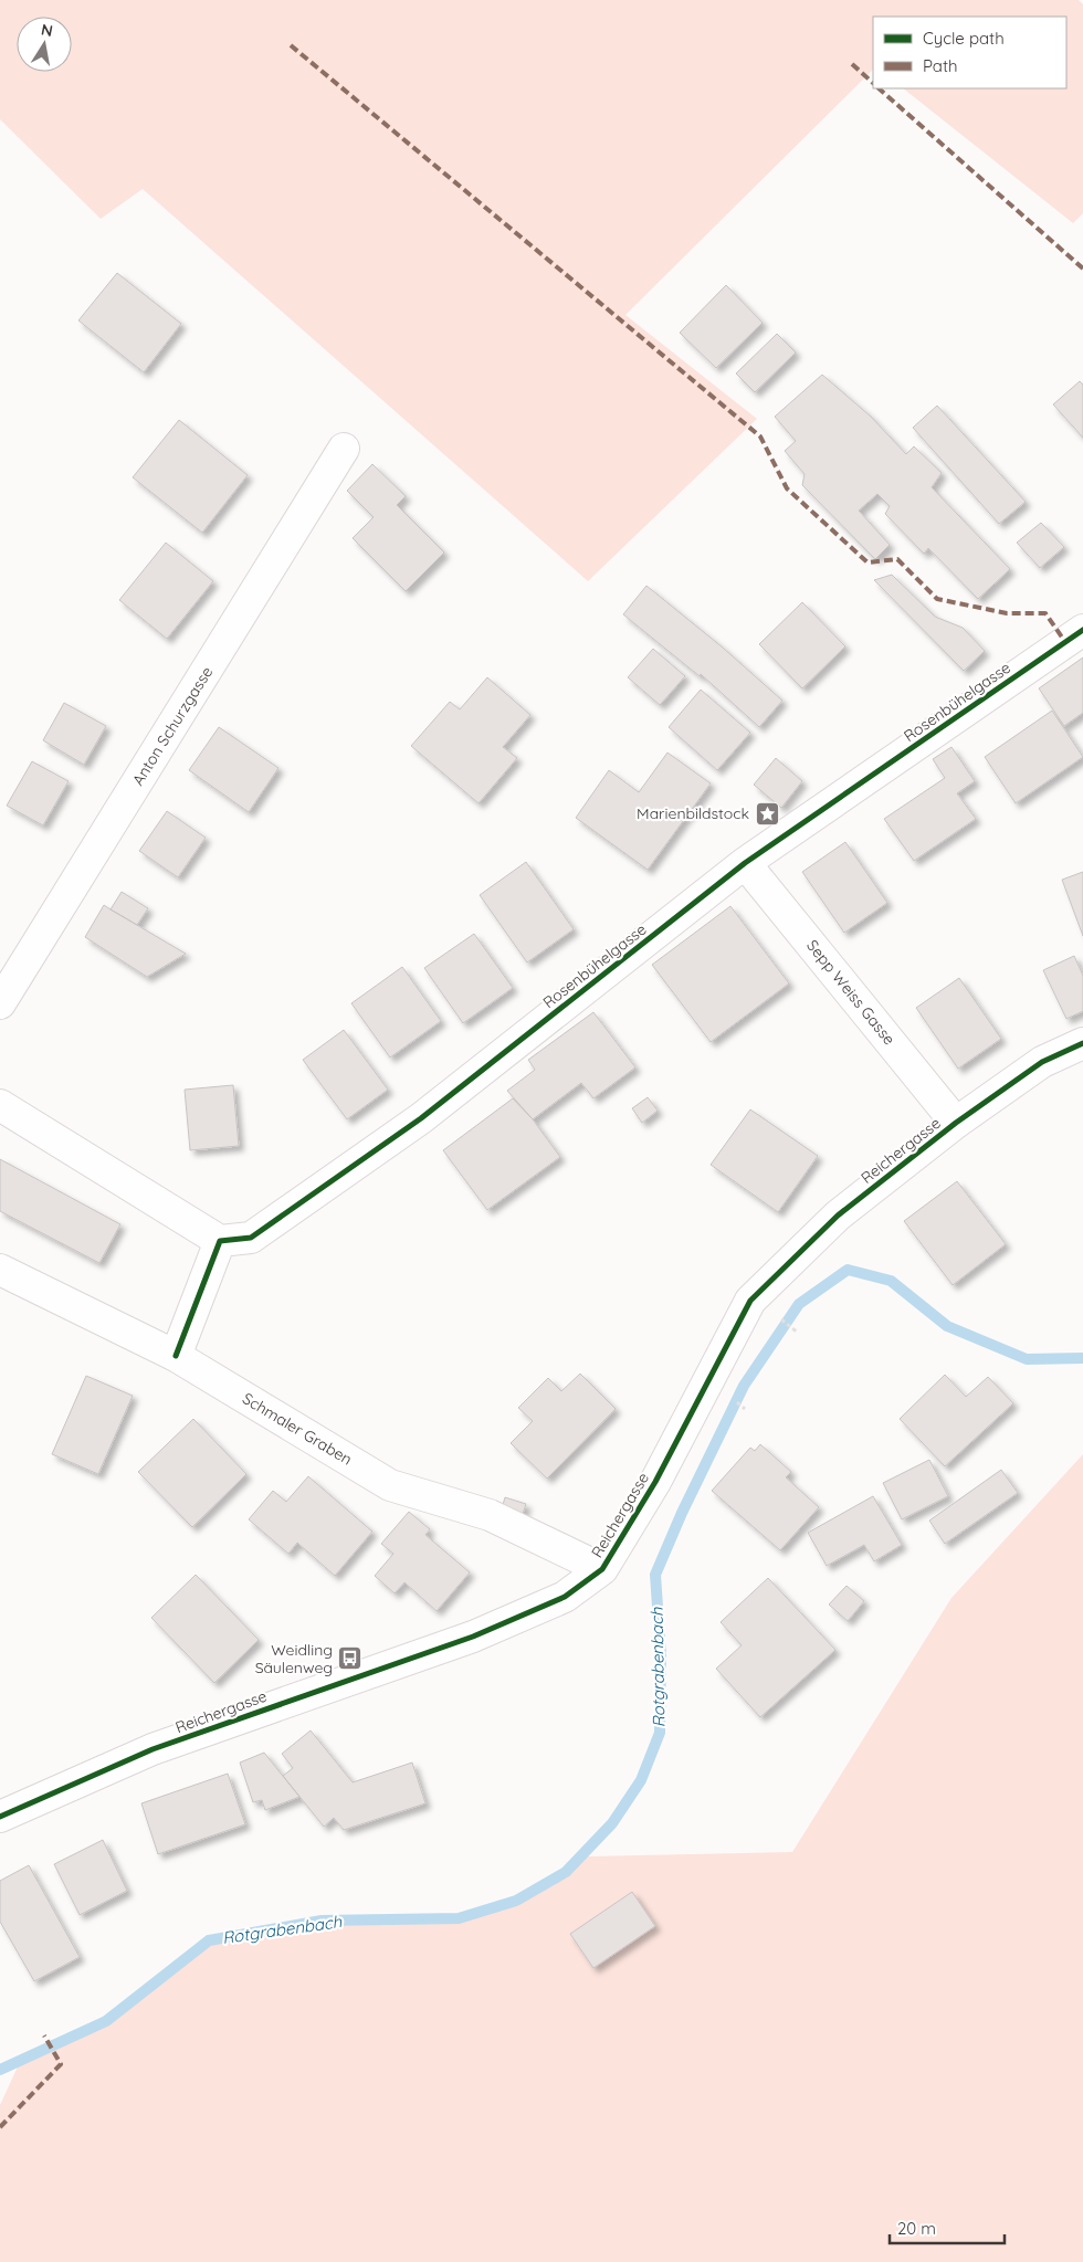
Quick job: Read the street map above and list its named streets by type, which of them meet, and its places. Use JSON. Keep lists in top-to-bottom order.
{
  "streets": {
    "street": [
      "Rosenbühelgasse",
      "Anton Schurzgasse",
      "Sepp Weiss Gasse",
      "Reichergasse",
      "Schmaler Graben"
    ]
  },
  "crossings": [
    ["Rosenbühelgasse", "Sepp Weiss Gasse"],
    ["Sepp Weiss Gasse", "Reichergasse"],
    ["Reichergasse", "Schmaler Graben"]
  ],
  "water": ["Rotgrabenbach"],
  "places": {
    "place": ["Marienbildstock"],
    "bus stop": ["Weidling Säulenweg"]
  },
  "legend": ["Cycle path", "Path"],
  "scale_bar": "20 m",
  "north": "top"
}
